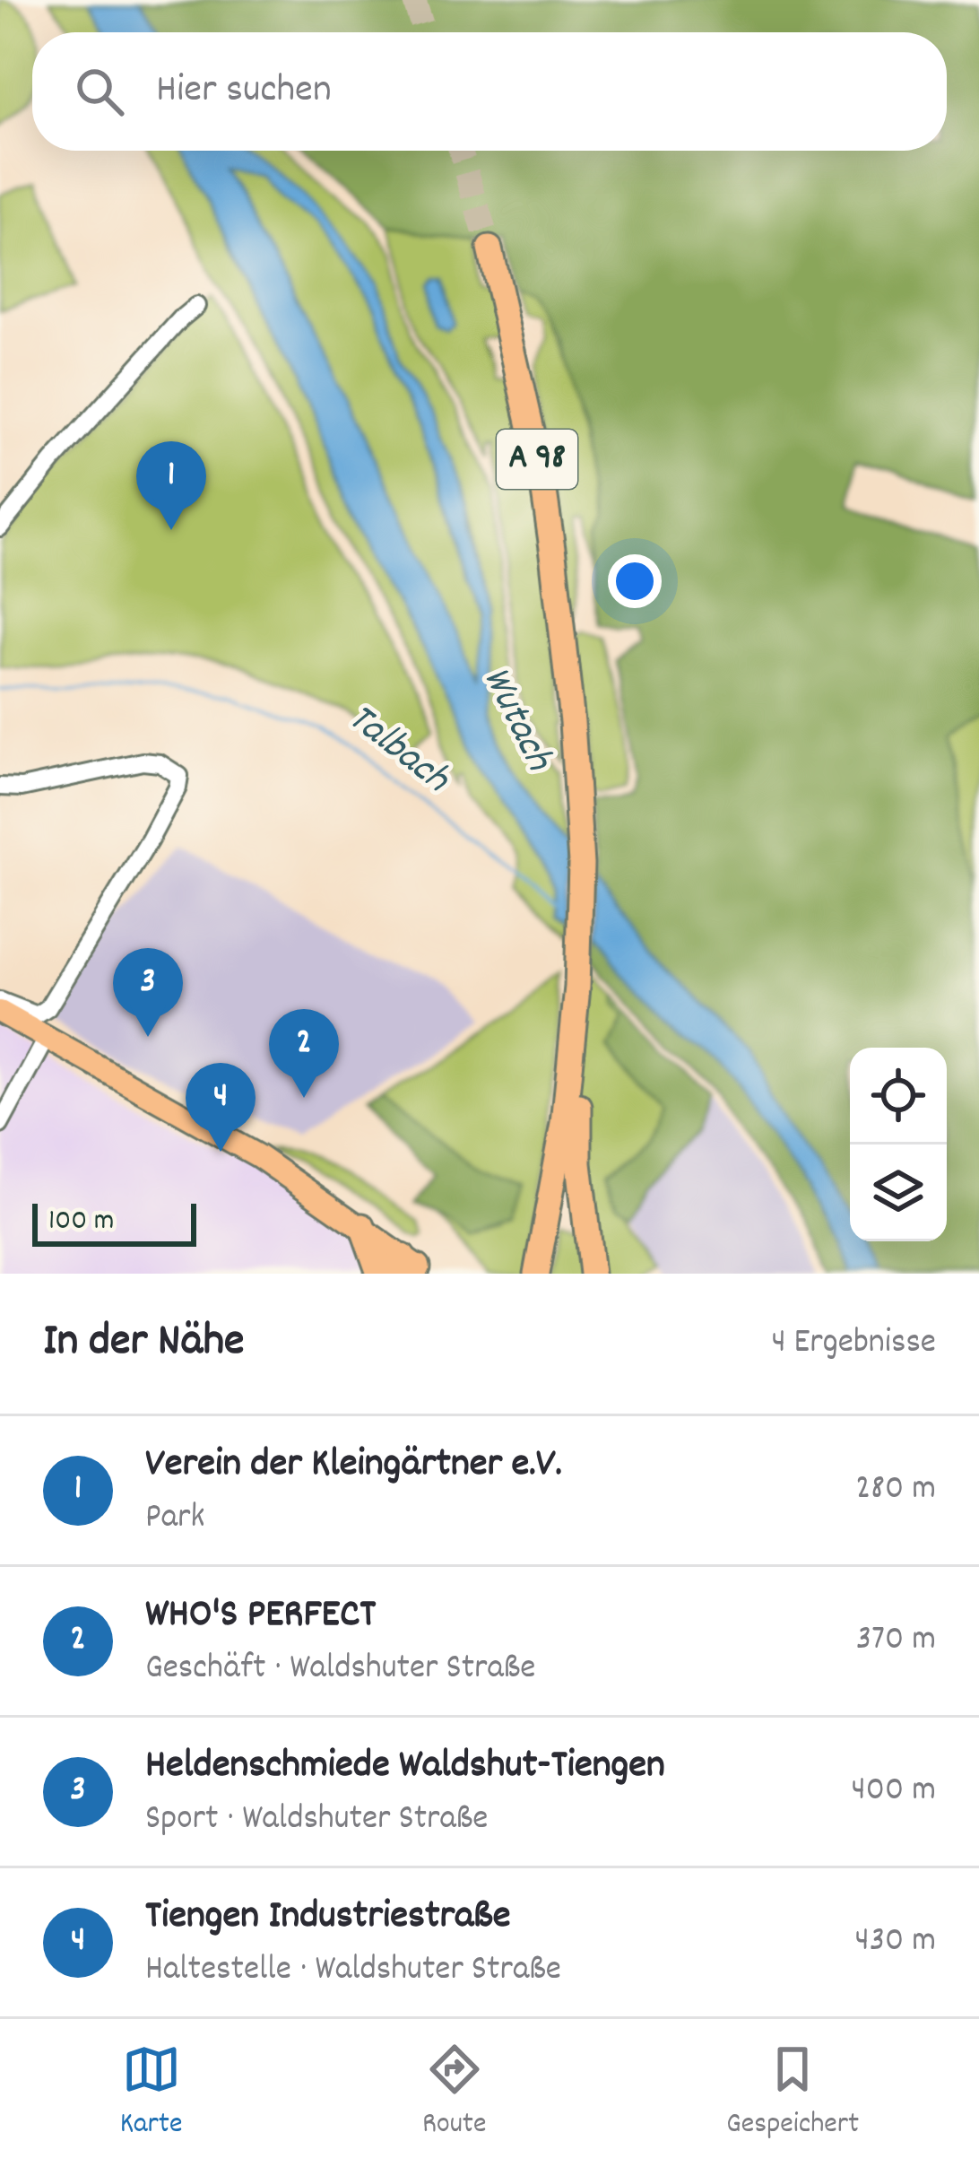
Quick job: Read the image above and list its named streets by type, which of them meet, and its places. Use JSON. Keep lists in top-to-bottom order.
{
  "streets": {
    "highway": ["A 98"]
  },
  "water": ["Wutach", "Talbach"],
  "scale_bar": "100 m",
  "page": {
    "search": "Hier suchen",
    "pins": [
      "1",
      "3",
      "2",
      "4"
    ],
    "scale": "100 m",
    "heading": ["In der Nähe", "4 Ergebnisse"],
    "list": [
      {
        "mark": "1",
        "name": "Verein der Kleingärtner e.V.",
        "note": "Park",
        "value": "280 m"
      },
      {
        "mark": "2",
        "name": "WHO'S PERFECT",
        "note": "Geschäft · Waldshuter Straße",
        "value": "370 m"
      },
      {
        "mark": "3",
        "name": "Heldenschmiede Waldshut-Tiengen",
        "note": "Sport · Waldshuter Straße",
        "value": "400 m"
      },
      {
        "mark": "4",
        "name": "Tiengen Industriestraße",
        "note": "Haltestelle · Waldshuter Straße",
        "value": "430 m"
      }
    ],
    "nav": ["Karte", "Route", "Gespeichert"]
  }
}
